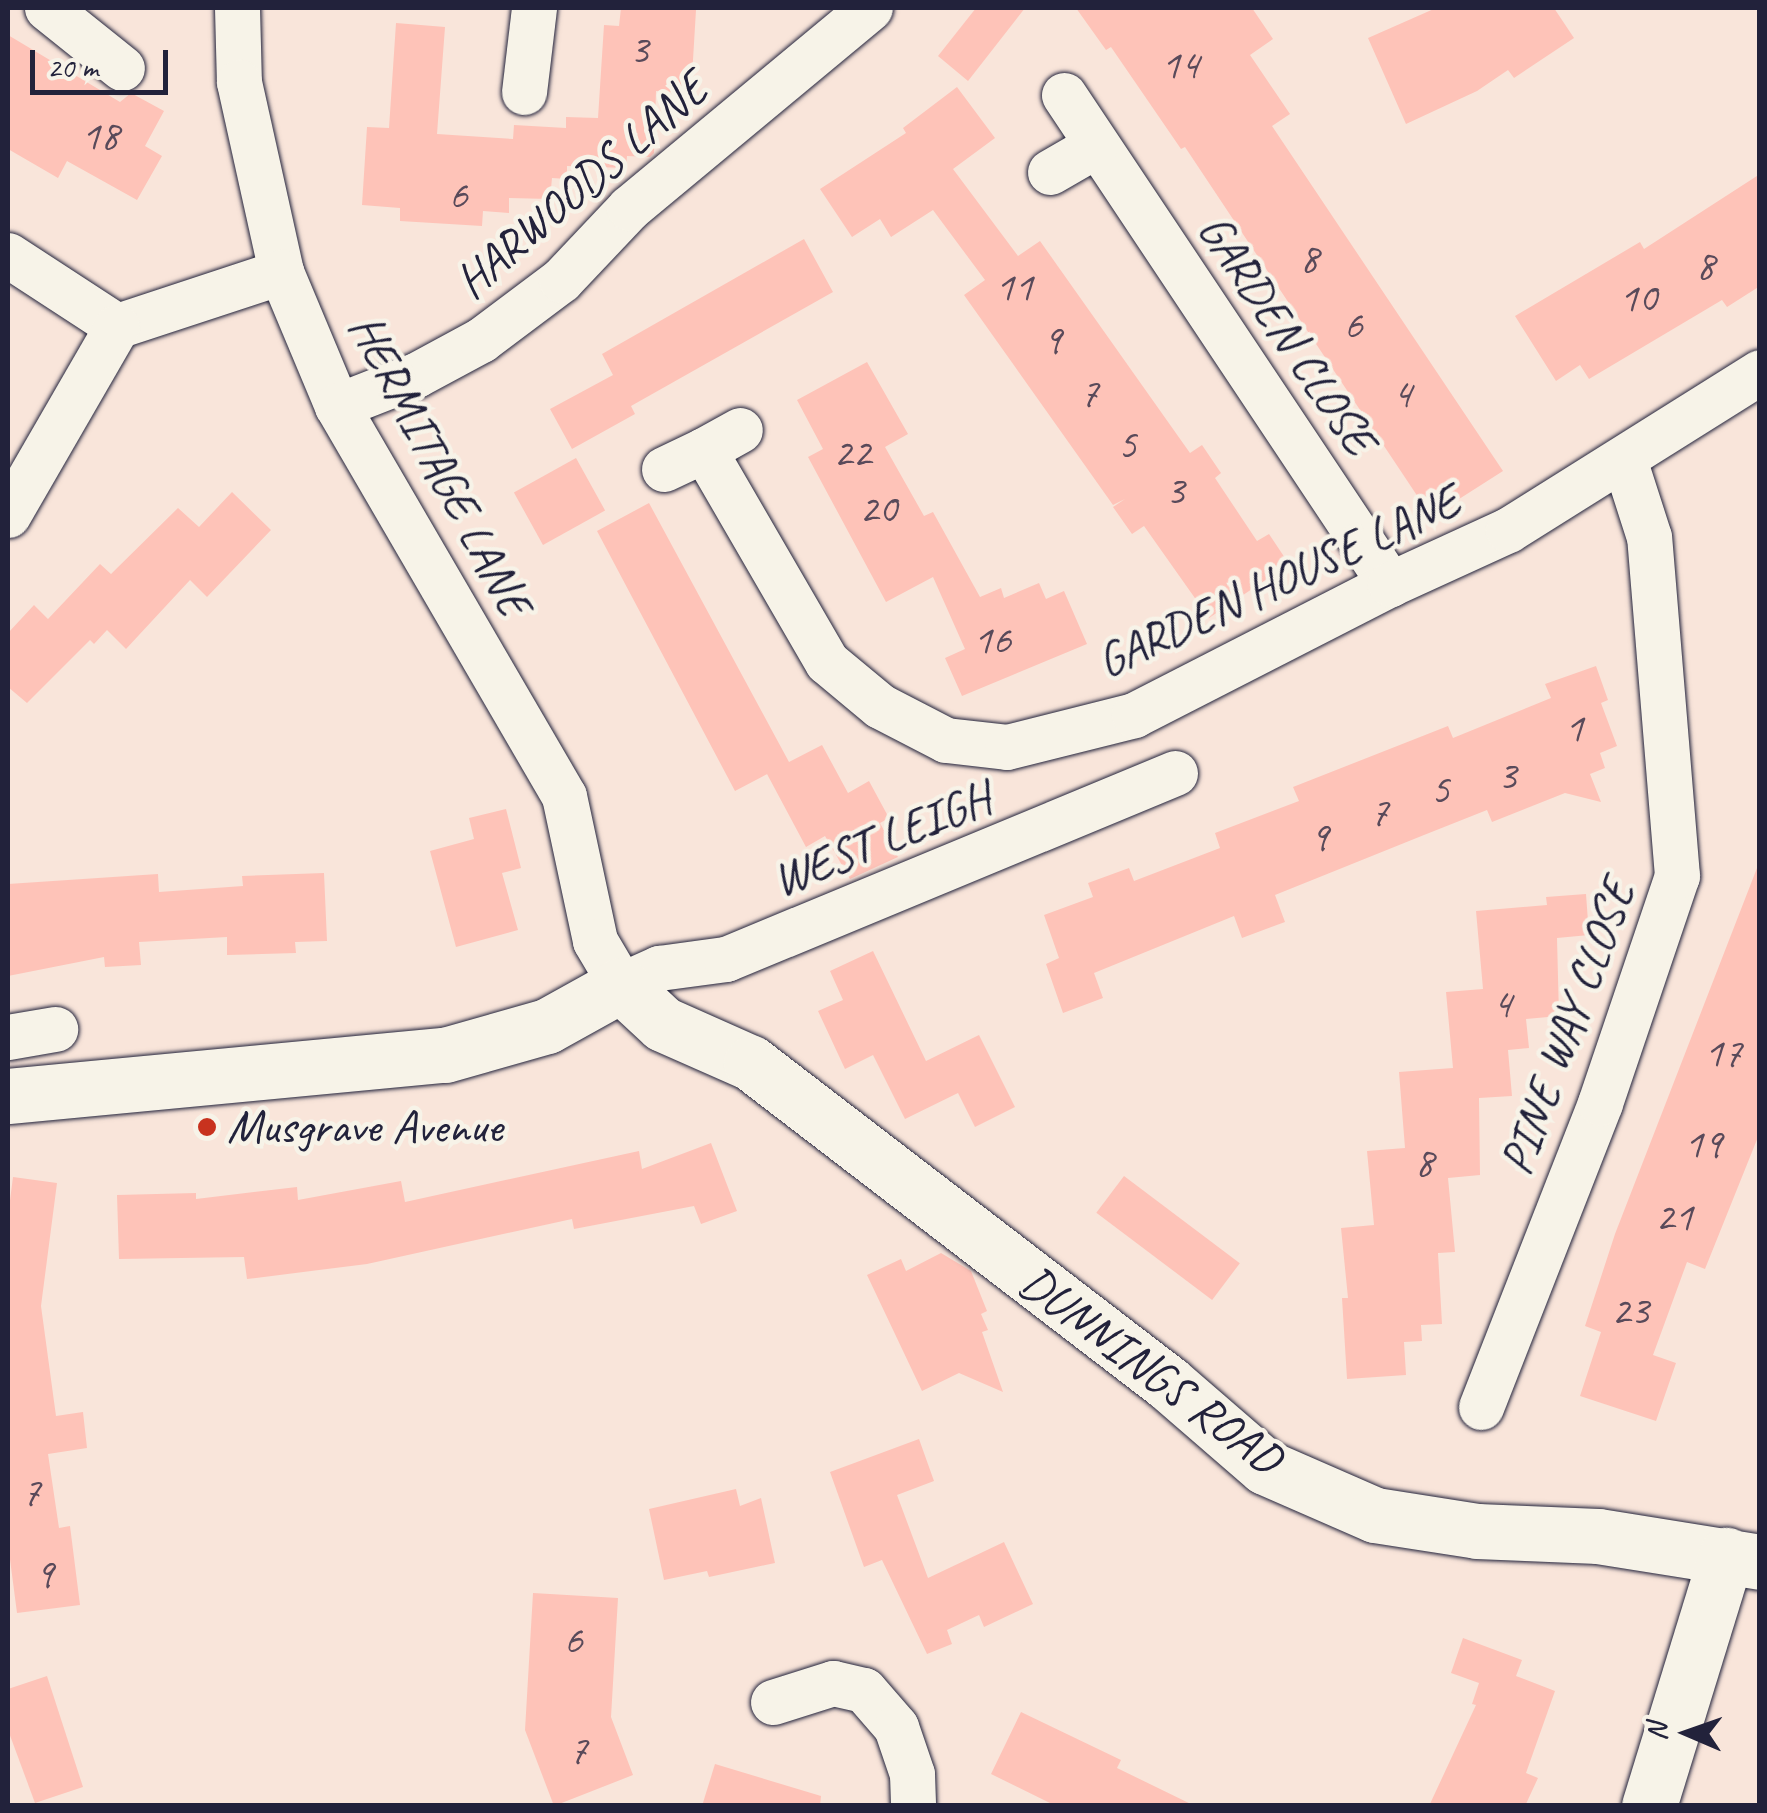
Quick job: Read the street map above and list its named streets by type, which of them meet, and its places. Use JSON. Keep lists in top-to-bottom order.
{
  "streets": {
    "street": [
      "HARWOODS LANE",
      "GARDEN CLOSE",
      "HERMITAGE LANE",
      "GARDEN HOUSE LANE",
      "WEST LEIGH",
      "PINE WAY CLOSE",
      "DUNNINGS ROAD"
    ]
  },
  "crossings": [
    ["HARWOODS LANE", "HERMITAGE LANE"],
    ["GARDEN CLOSE", "GARDEN HOUSE LANE"],
    ["HERMITAGE LANE", "WEST LEIGH"],
    ["HERMITAGE LANE", "DUNNINGS ROAD"],
    ["GARDEN HOUSE LANE", "PINE WAY CLOSE"],
    ["WEST LEIGH", "DUNNINGS ROAD"]
  ],
  "places": ["Musgrave Avenue"],
  "house_numbers": [
    "3",
    "14",
    "18",
    "6",
    "8",
    "8",
    "11",
    "10",
    "6",
    "9",
    "7",
    "4",
    "5",
    "22",
    "3",
    "20",
    "16",
    "1",
    "3",
    "5",
    "7",
    "9",
    "4",
    "17",
    "19",
    "8",
    "21",
    "23",
    "7",
    "9",
    "6",
    "7"
  ],
  "scale_bar": "20 m",
  "north": "left"
}
